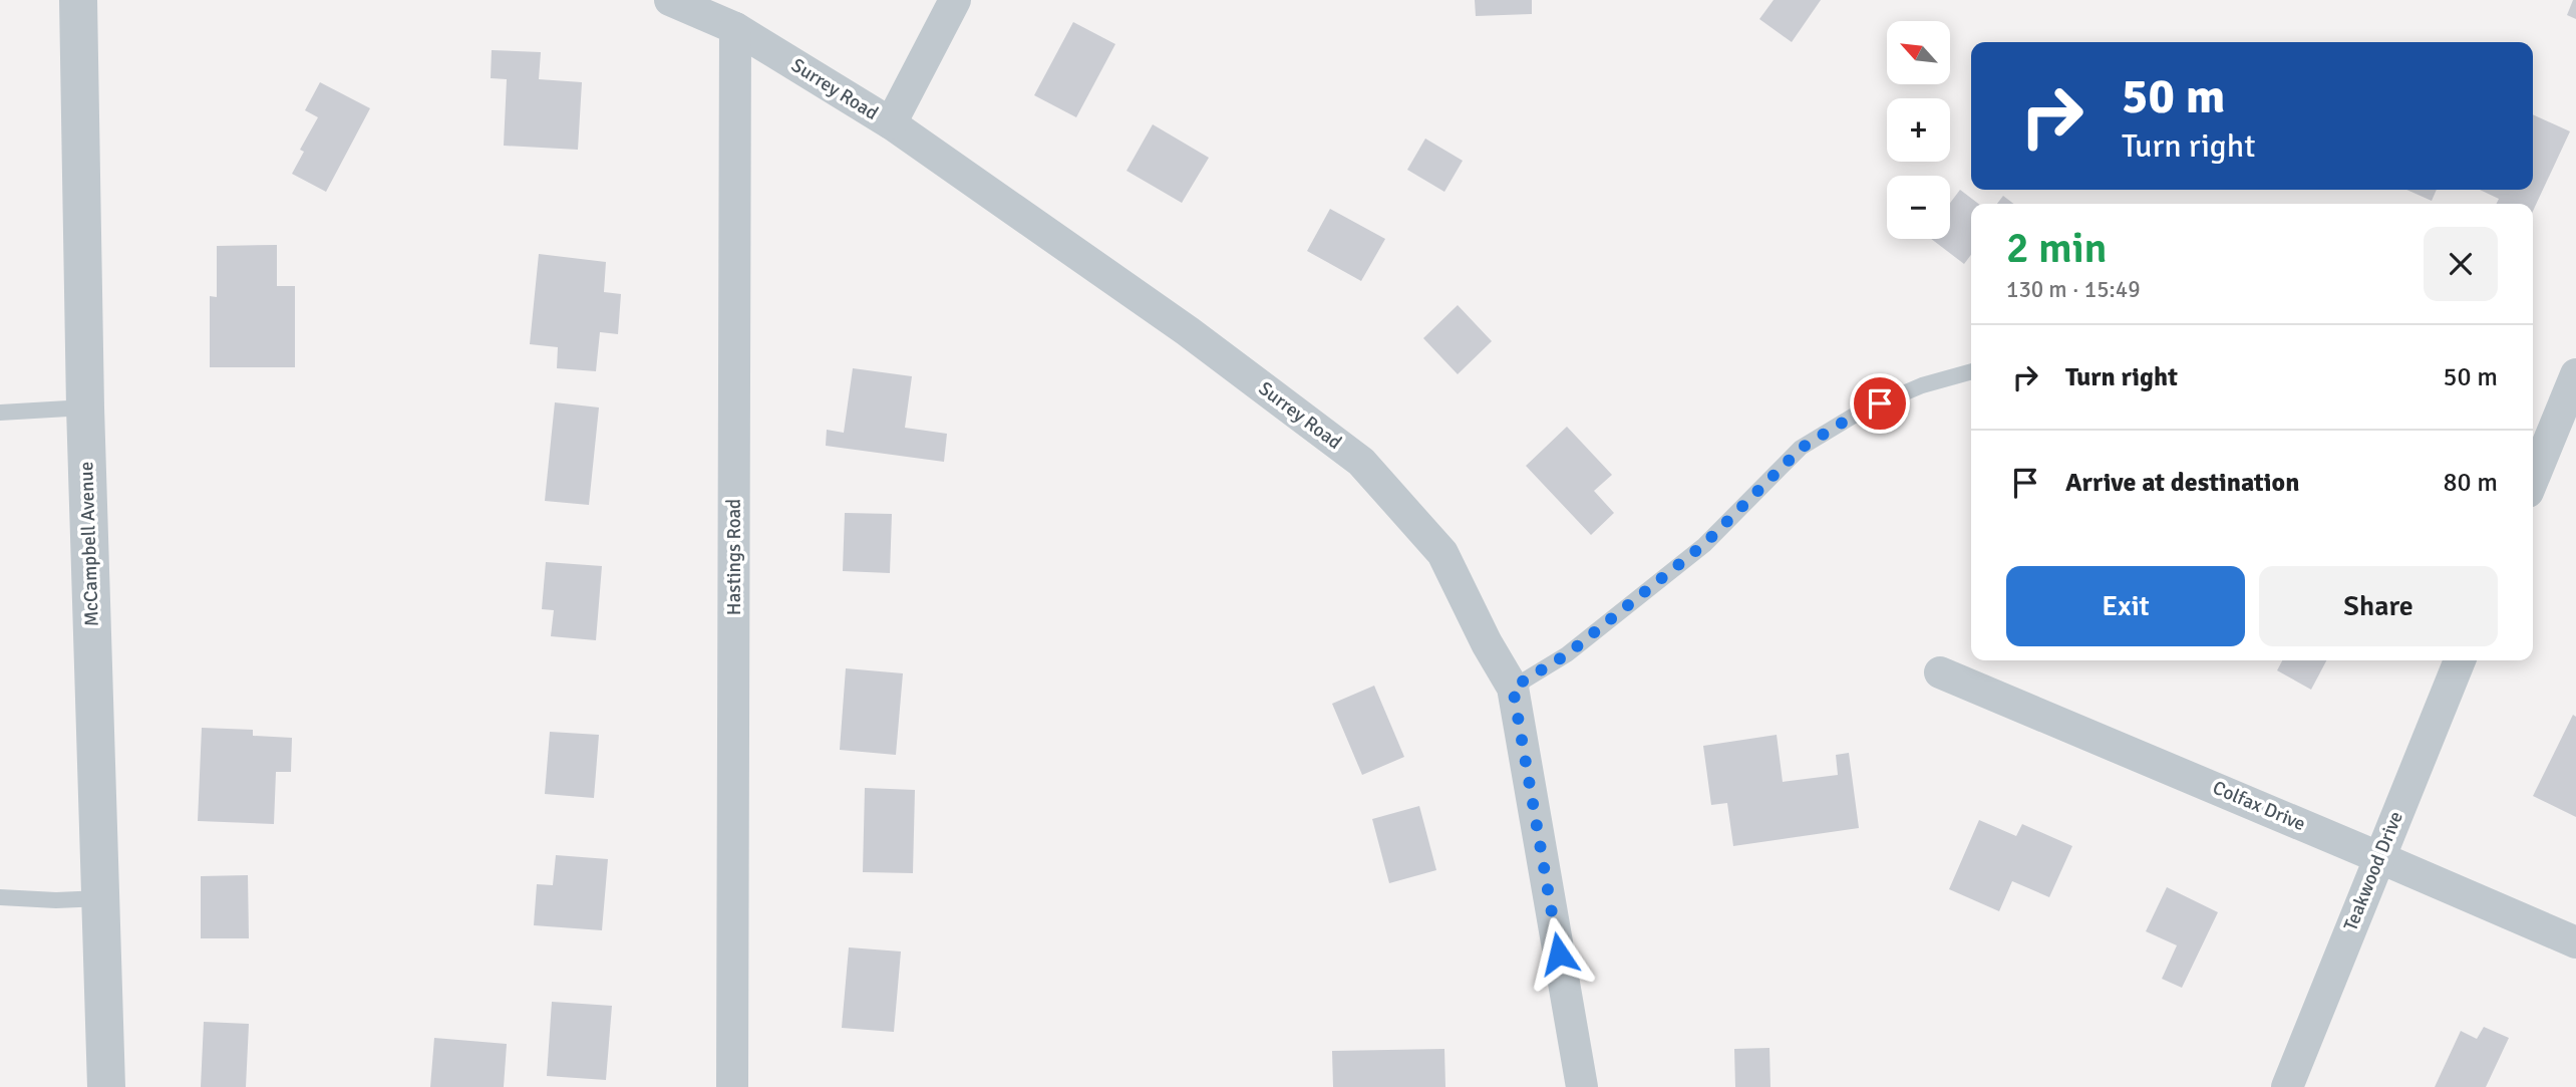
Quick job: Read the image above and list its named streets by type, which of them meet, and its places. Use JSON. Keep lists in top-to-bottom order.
{
  "streets": {
    "street": [
      "Surrey Road",
      "McCampbell Avenue",
      "Hastings Road",
      "Colfax Drive",
      "Teakwood Drive"
    ]
  },
  "crossings": [
    ["Surrey Road", "Hastings Road"],
    ["Colfax Drive", "Teakwood Drive"]
  ],
  "north": "top left",
  "page": {
    "map_buttons": ["+", "−"],
    "turn": ["50 m", "Turn right"],
    "heading": ["2 min", "130 m · 15:49"],
    "list": [
      {
        "name": "Turn right",
        "value": "50 m"
      },
      {
        "name": "Arrive at destination",
        "value": "80 m"
      }
    ],
    "buttons": ["Exit", "Share"]
  }
}
